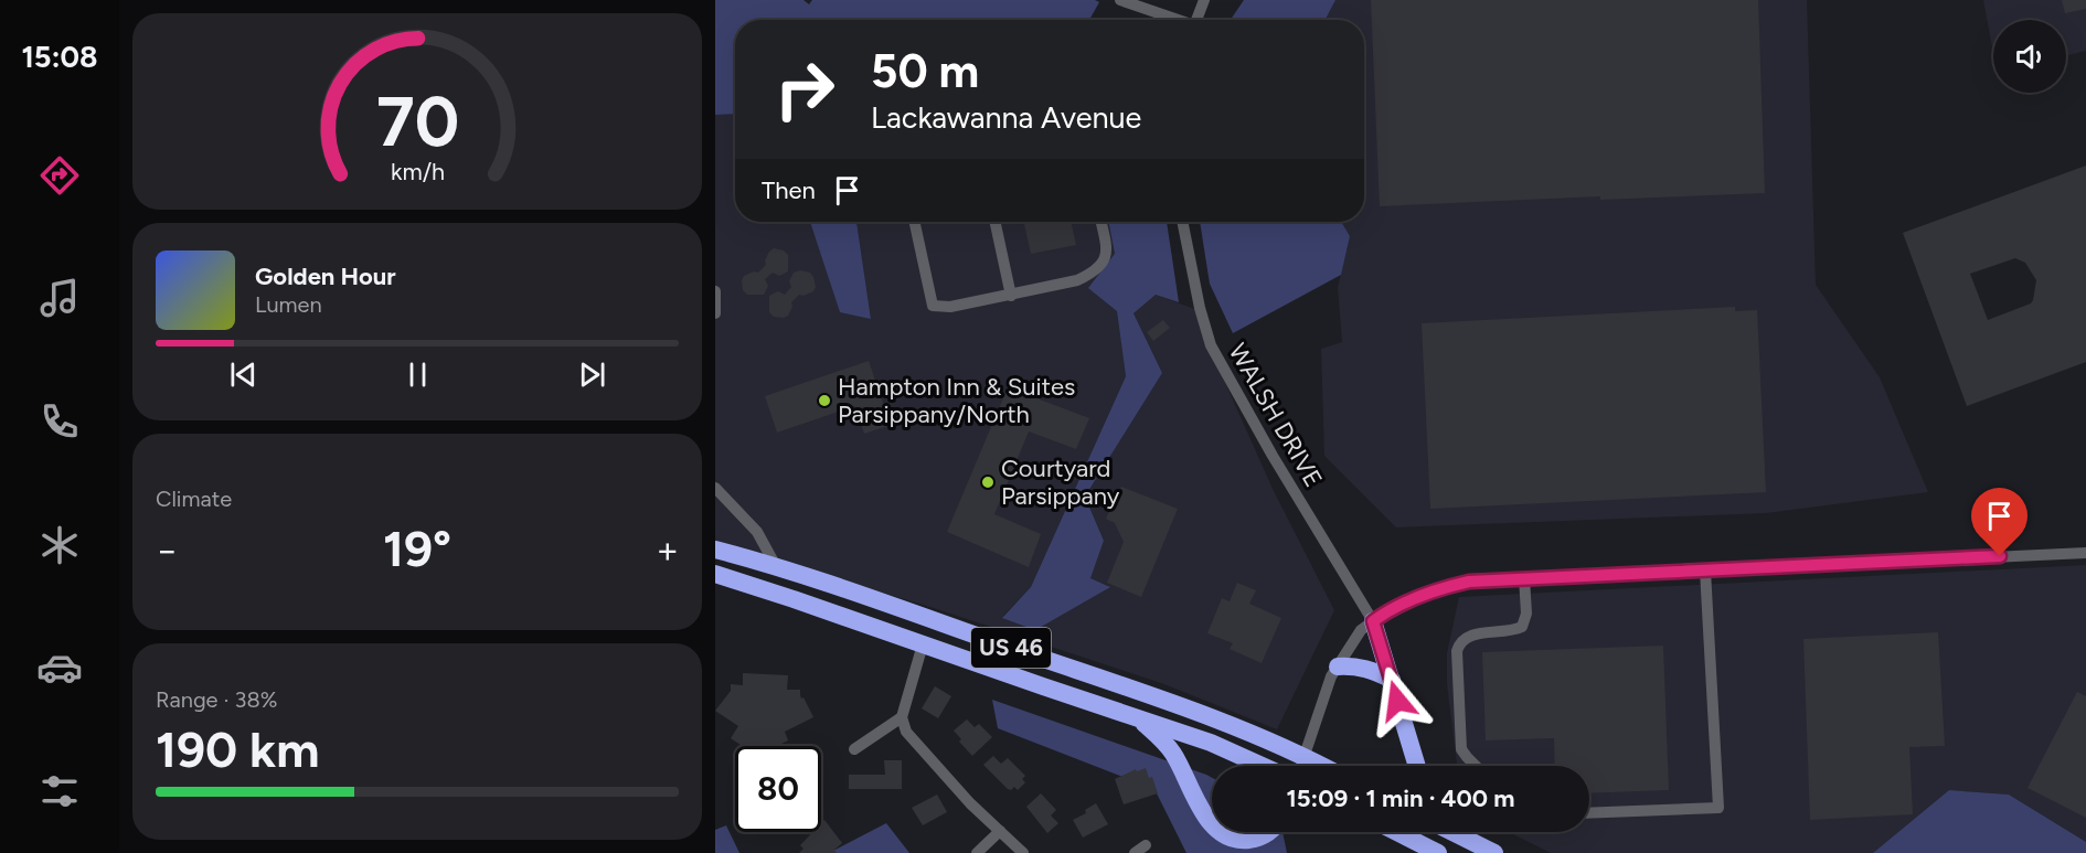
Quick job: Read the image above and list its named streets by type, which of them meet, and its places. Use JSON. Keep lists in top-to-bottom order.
{
  "streets": {
    "highway": ["US 46"],
    "street": ["WALSH DRIVE"]
  },
  "places": ["Hampton Inn & Suites Parsippany/North", "Courtyard Parsippany"],
  "page": {
    "tabs": "15:08",
    "turn": ["50 m", "Lackawanna Avenue"],
    "then": "Then",
    "song": ["Golden Hour", "Lumen"],
    "tile": [
      "Climate",
      ["Range · 38%", "190 km"]
    ],
    "heat": ["−", "19°", "+"],
    "limit": "80",
    "trip": "15:09 · 1 min · 400 m",
    "gauge": ["70", "km/h"]
  }
}
